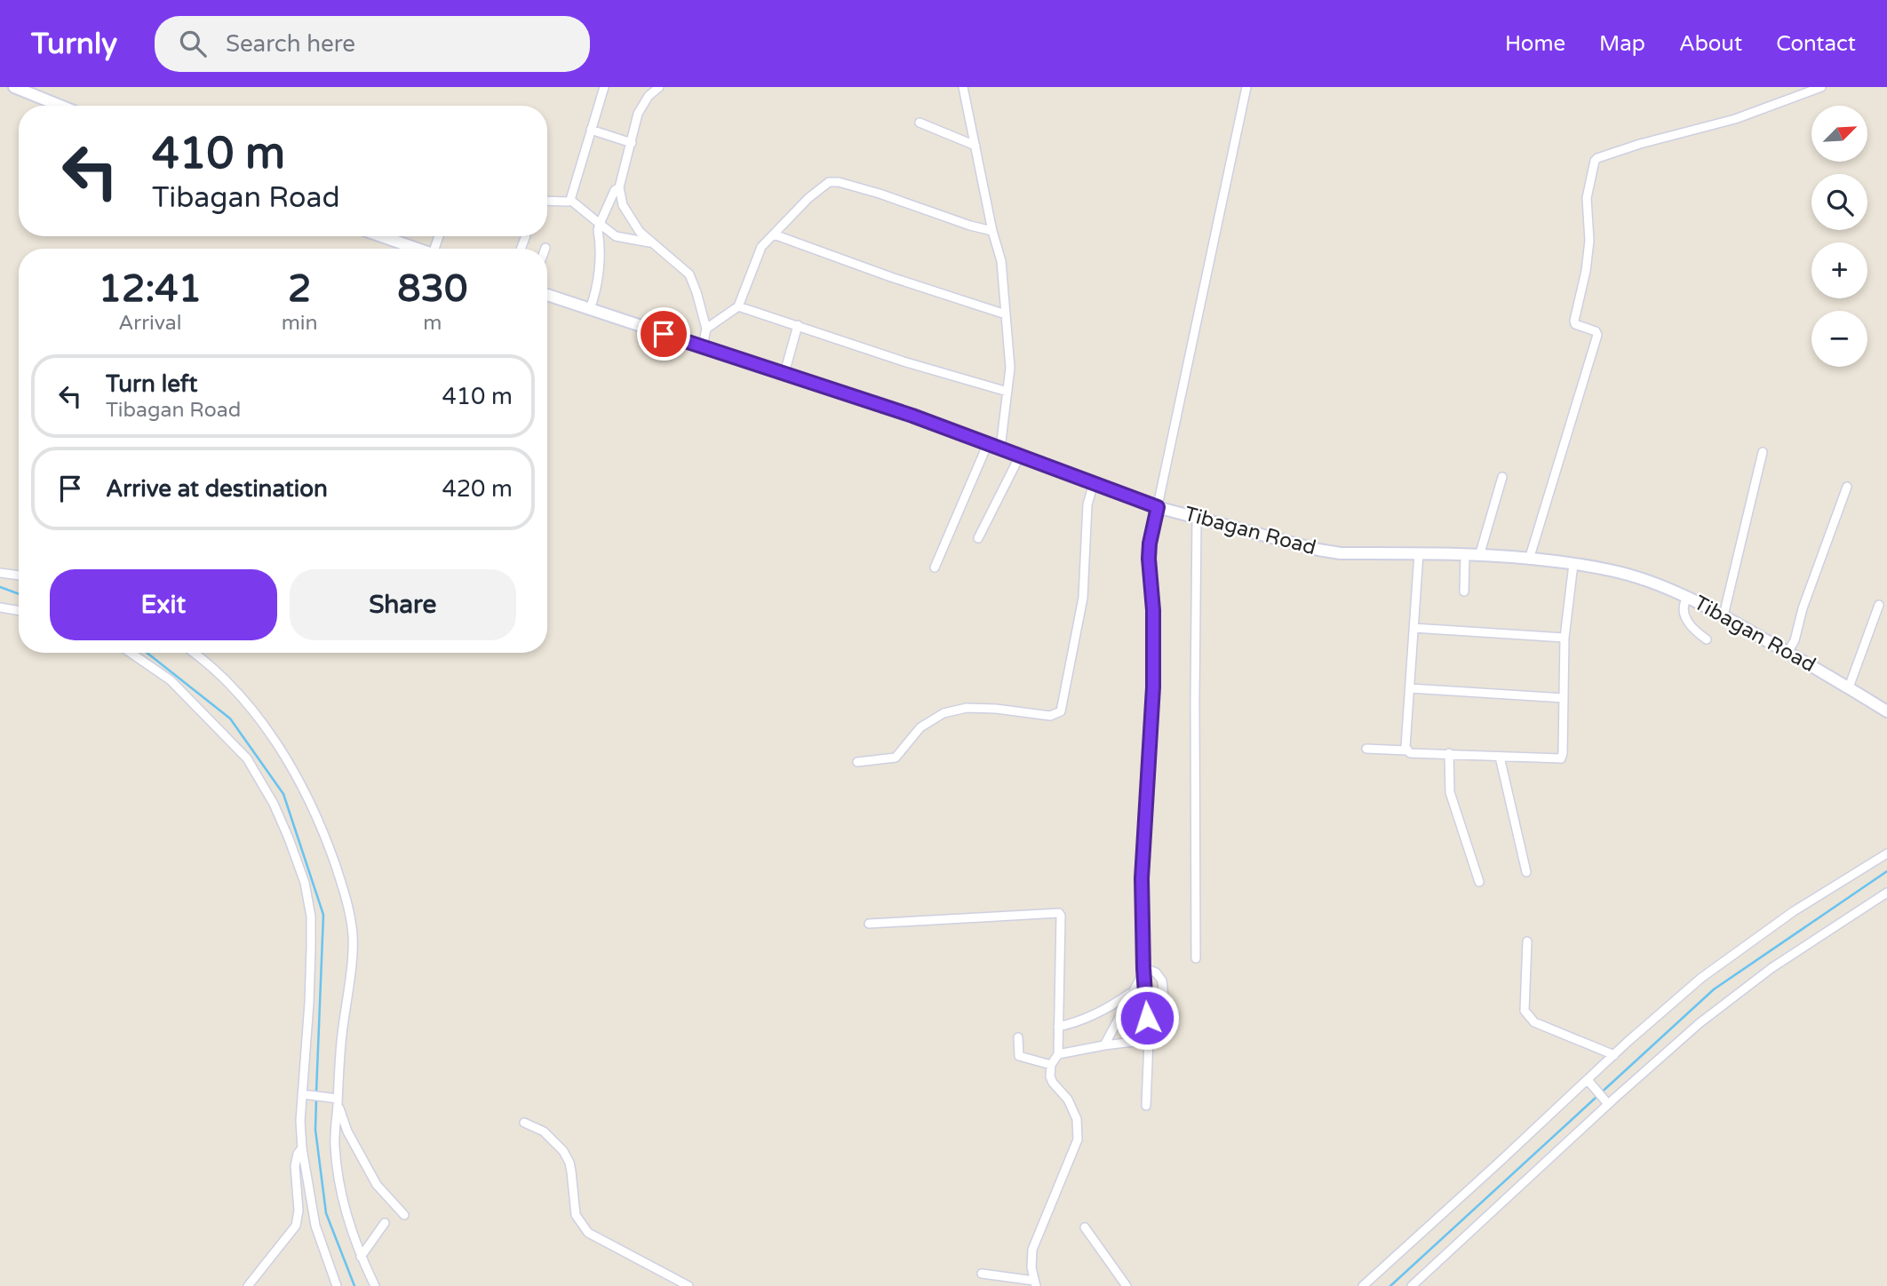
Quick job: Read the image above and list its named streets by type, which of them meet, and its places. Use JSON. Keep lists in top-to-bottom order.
{
  "streets": {
    "main road": ["Tibagan Road"]
  },
  "north": "top right",
  "page": {
    "header": "Turnly",
    "search": "Search here",
    "nav": [
      "Home",
      "Map",
      "About",
      "Contact"
    ],
    "map_buttons": ["+", "−"],
    "turn": ["410 m", "Tibagan Road"],
    "eta": [
      "12:41",
      "Arrival",
      "2",
      "min",
      "830",
      "m"
    ],
    "list": [
      {
        "name": "Turn left",
        "note": "Tibagan Road",
        "value": "410 m"
      },
      {
        "name": "Arrive at destination",
        "value": "420 m"
      }
    ],
    "buttons": ["Exit", "Share"]
  }
}
